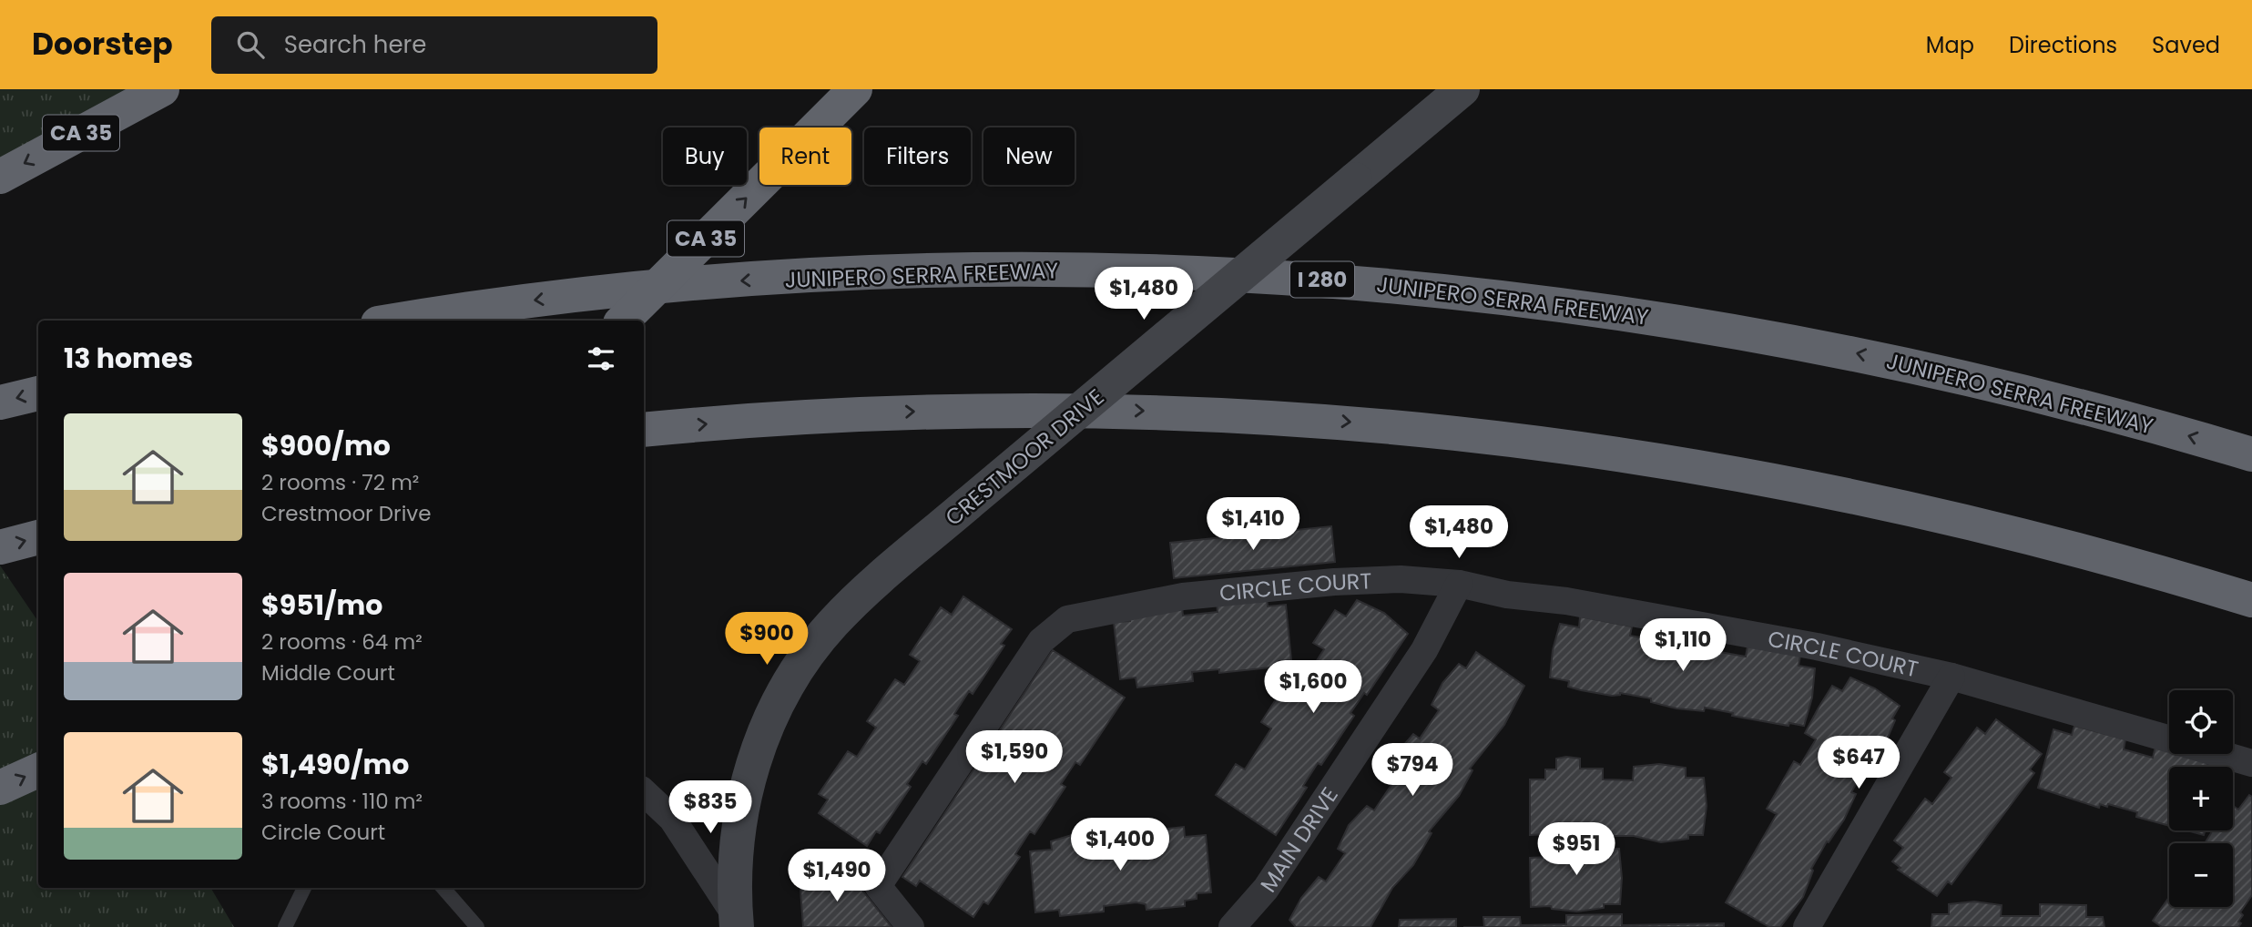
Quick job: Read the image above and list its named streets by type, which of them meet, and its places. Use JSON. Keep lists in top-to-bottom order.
{
  "streets": {
    "highway": ["CA 35", "JUNIPERO SERRA FREEWAY", "I 280"],
    "street": ["CRESTMOOR DRIVE", "CIRCLE COURT", "MAIN DRIVE"]
  },
  "crossings": [
    ["CIRCLE COURT", "MAIN DRIVE"]
  ],
  "page": {
    "header": "Doorstep",
    "search": "Search here",
    "nav": ["Map", "Directions", "Saved"],
    "chip": [
      "Buy",
      "Rent",
      "Filters",
      "New"
    ],
    "price": [
      "$1,480",
      "$1,410",
      "$1,480",
      "$900",
      "$1,110",
      "$1,600",
      "$1,590",
      "$647",
      "$794",
      "$835",
      "$1,400",
      "$951",
      "$1,490"
    ],
    "heading": "13 homes",
    "list": [
      {
        "name": "$900/mo",
        "note": "2 rooms · 72 m² · Crestmoor Drive"
      },
      {
        "name": "$951/mo",
        "note": "2 rooms · 64 m² · Middle Court"
      },
      {
        "name": "$1,490/mo",
        "note": "3 rooms · 110 m² · Circle Court"
      }
    ],
    "map_buttons": ["+", "−"]
  }
}
